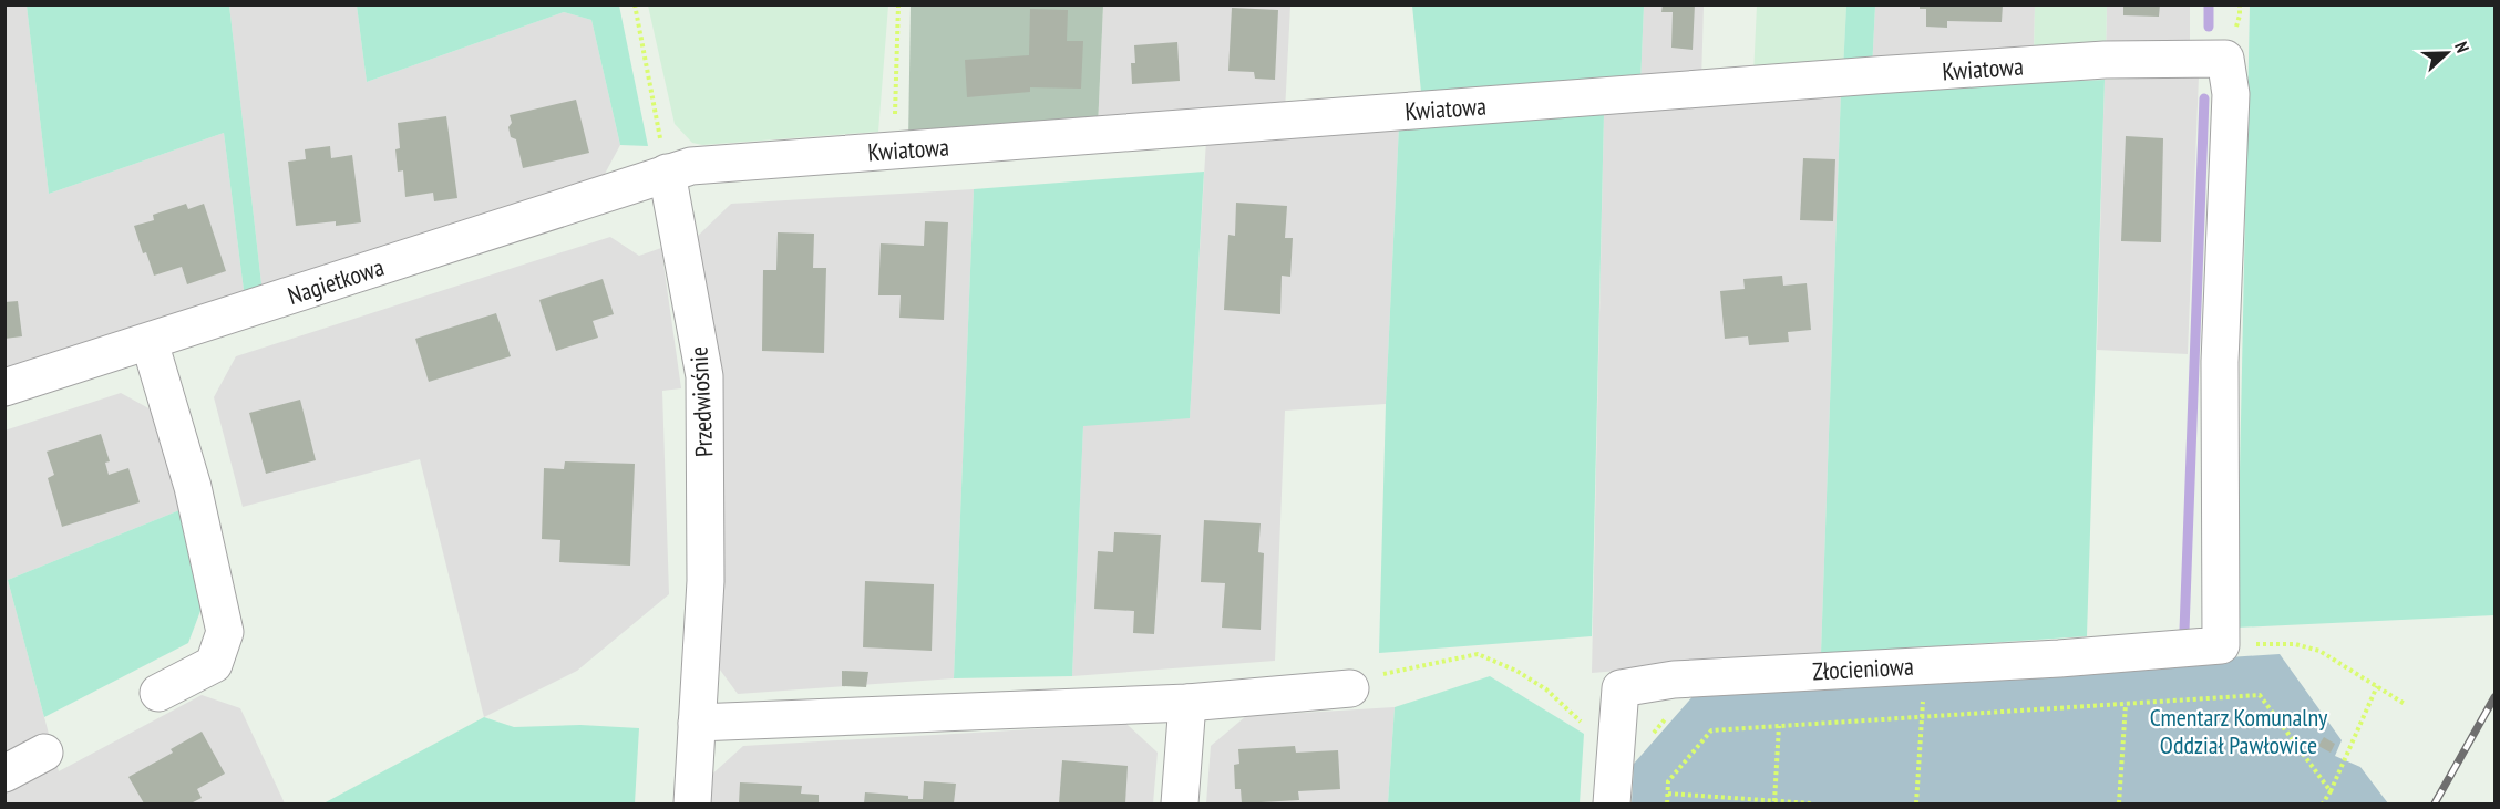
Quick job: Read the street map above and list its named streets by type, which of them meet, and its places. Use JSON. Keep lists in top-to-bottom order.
{
  "streets": {
    "street": [
      "Kwiatowa",
      "Nagietkowa",
      "Przedwiośnie",
      "Złocieniowa"
    ]
  },
  "crossings": [
    ["Kwiatowa", "Nagietkowa"],
    ["Kwiatowa", "Przedwiośnie"],
    ["Kwiatowa", "Złocieniowa"],
    ["Nagietkowa", "Przedwiośnie"]
  ],
  "parks": ["Cmentarz Komunalny Oddział Pawłowice"],
  "north": "right"
}
